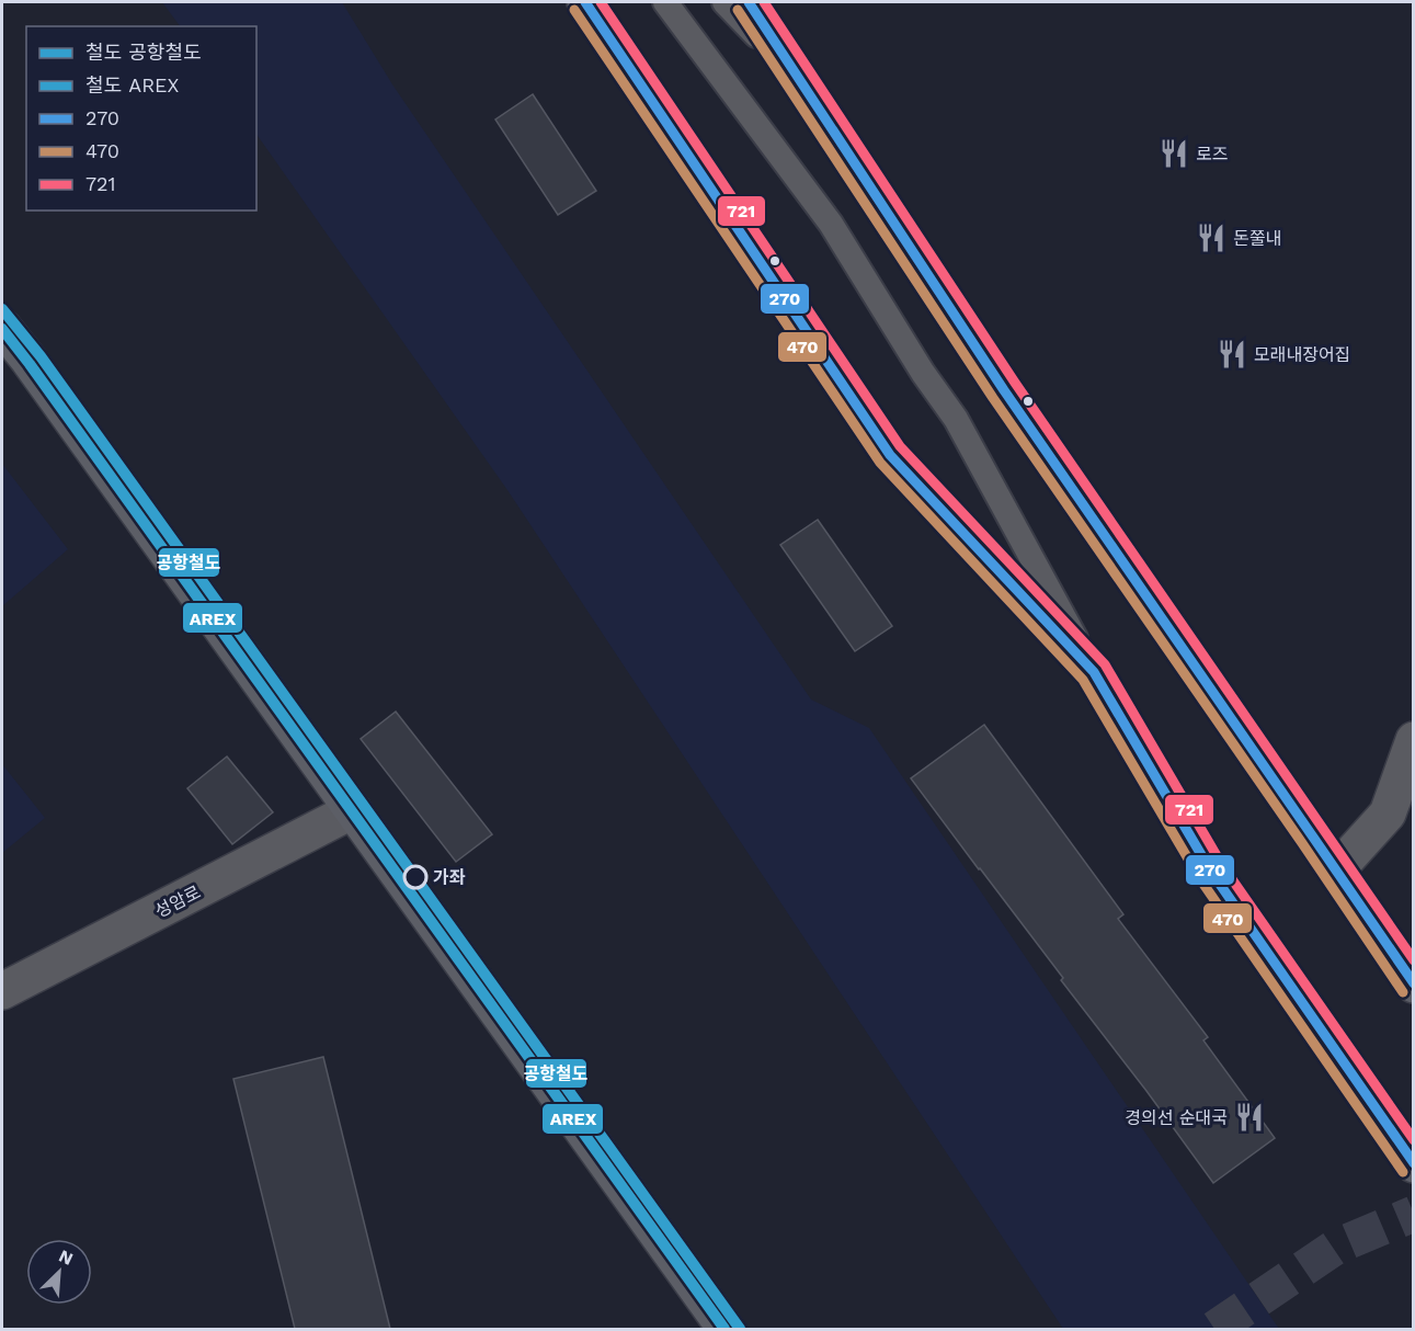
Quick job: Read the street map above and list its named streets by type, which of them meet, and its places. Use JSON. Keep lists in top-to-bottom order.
{
  "streets": {
    "street": ["성암로"]
  },
  "places": {
    "restaurant": [
      "로즈",
      "돈쭐내",
      "모래내장어집",
      "경의선 순대국"
    ],
    "other": ["가좌"]
  },
  "lines": [
    "transit line 270",
    "transit line 721",
    "transit line 470",
    "rail line 공항철도",
    "rail line AREX"
  ],
  "legend": [
    "철도 공항철도",
    "철도 AREX",
    "270",
    "470",
    "721"
  ],
  "north": "top right"
}
